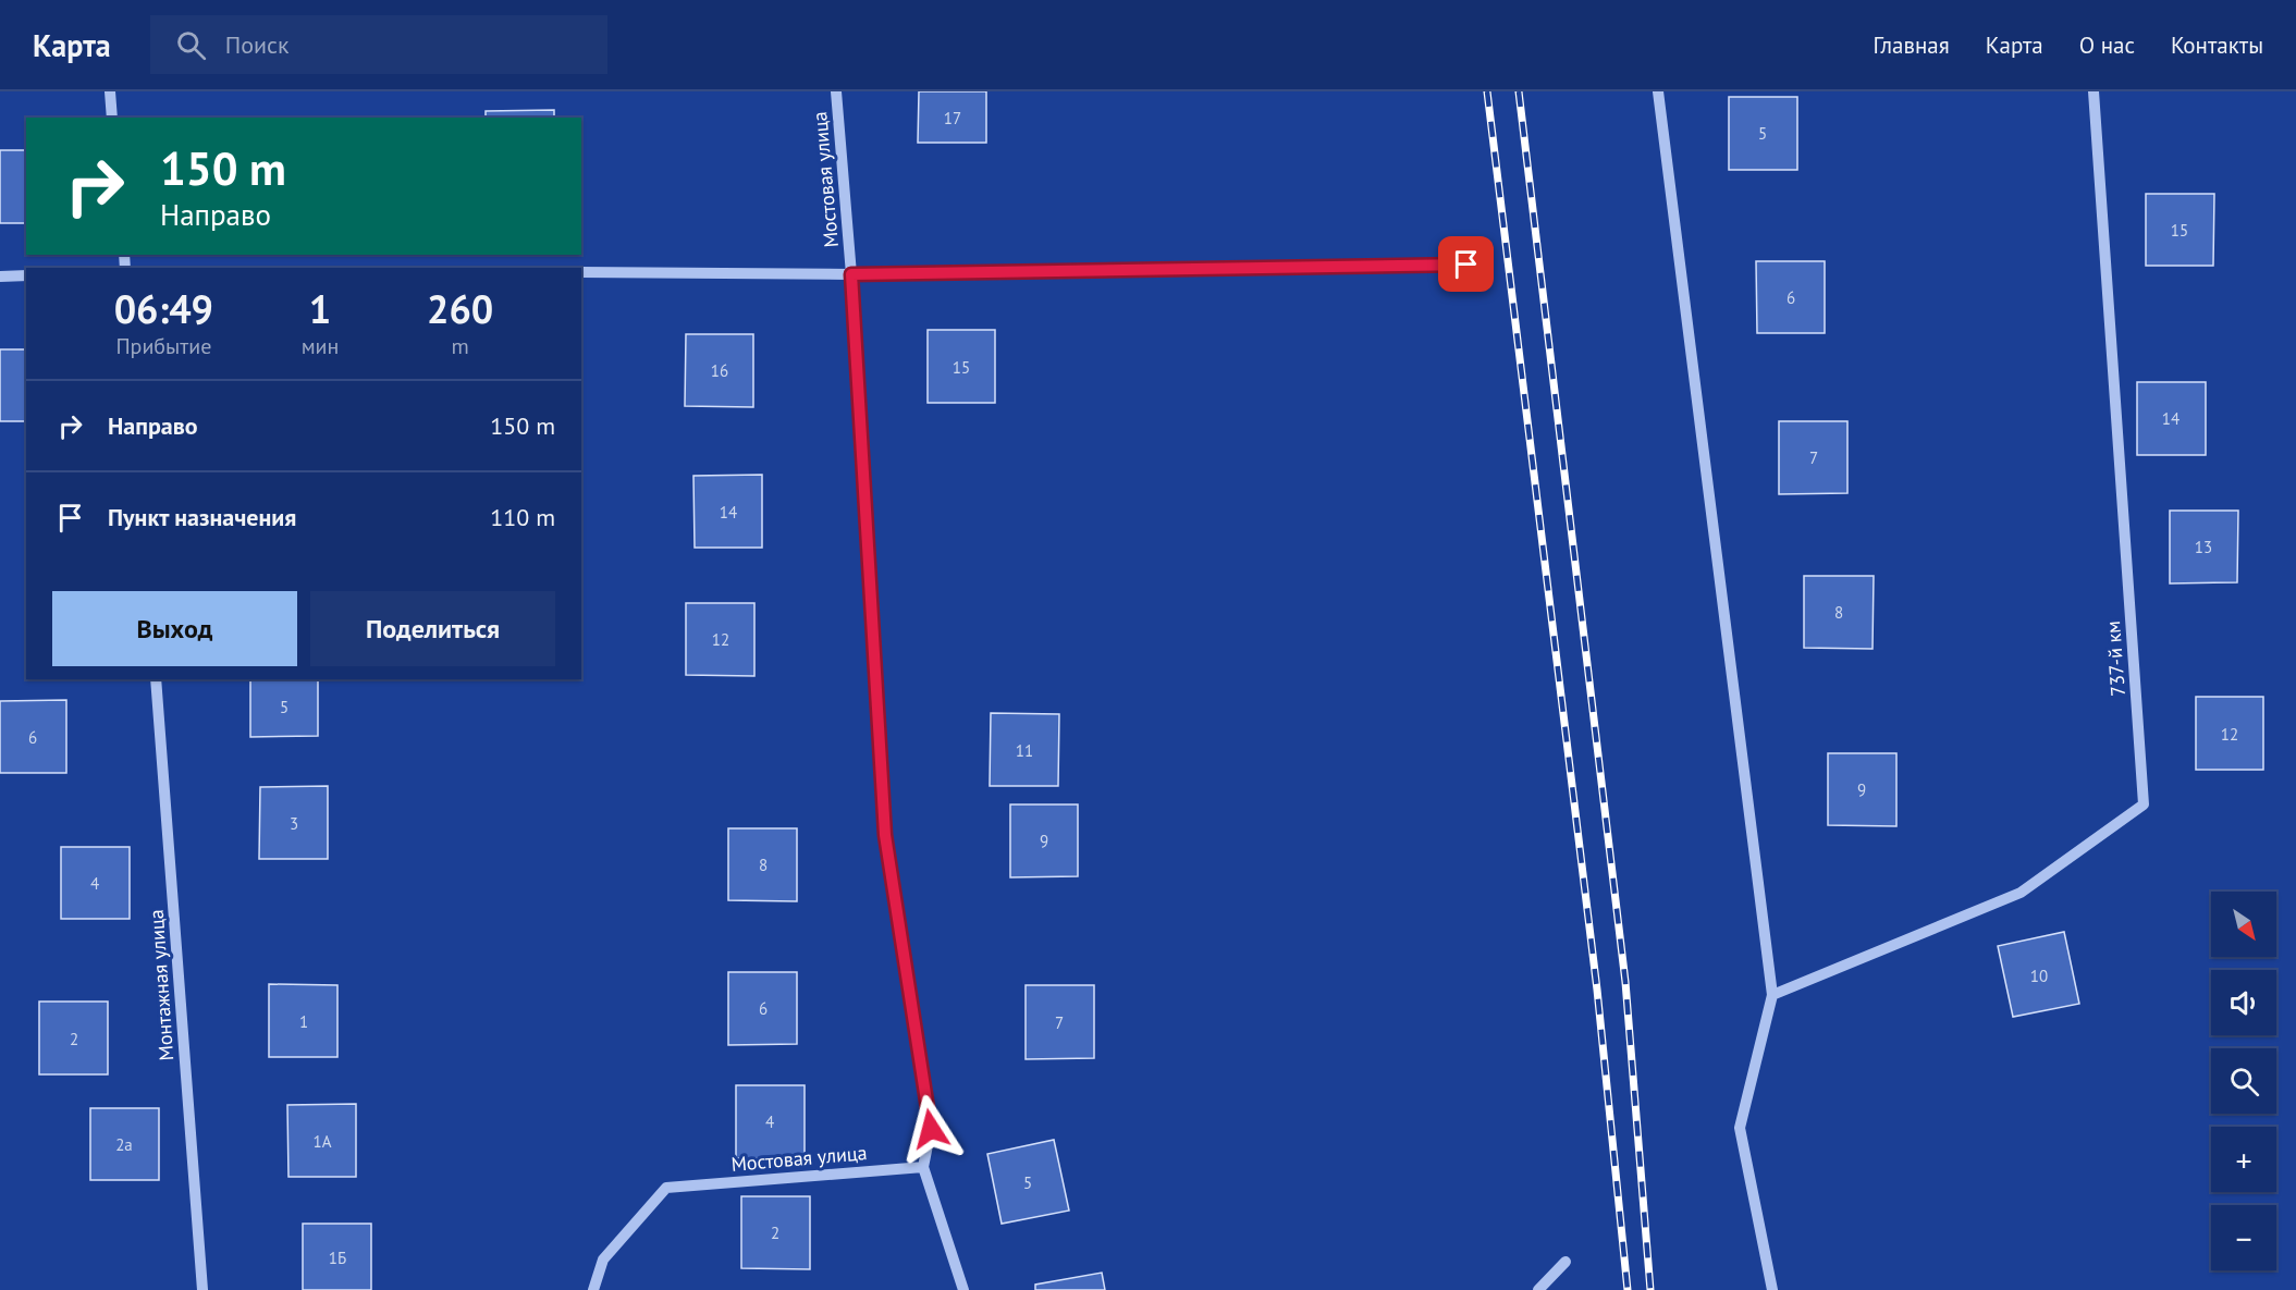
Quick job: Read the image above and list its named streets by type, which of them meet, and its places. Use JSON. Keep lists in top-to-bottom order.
{
  "streets": {
    "street": ["Мостовая улица", "737-й км", "Монтажная улица"]
  },
  "house_numbers": [
    "17",
    "5",
    "15",
    "6",
    "15",
    "16",
    "14",
    "7",
    "14",
    "13",
    "8",
    "12",
    "5",
    "12",
    "6",
    "11",
    "9",
    "3",
    "9",
    "8",
    "4",
    "10",
    "6",
    "1",
    "7",
    "2",
    "4",
    "1А",
    "2а",
    "5",
    "2",
    "1Б"
  ],
  "north": "bottom right",
  "page": {
    "header": "Карта",
    "search": "Поиск",
    "nav": [
      "Главная",
      "Карта",
      "О нас",
      "Контакты"
    ],
    "turn": ["150 m", "Направо"],
    "eta": [
      "06:49",
      "Прибытие",
      "1",
      "мин",
      "260",
      "m"
    ],
    "list": [
      {
        "name": "Направо",
        "value": "150 m"
      },
      {
        "name": "Пункт назначения",
        "value": "110 m"
      }
    ],
    "buttons": ["Выход", "Поделиться"],
    "map_buttons": ["+", "−"]
  }
}
